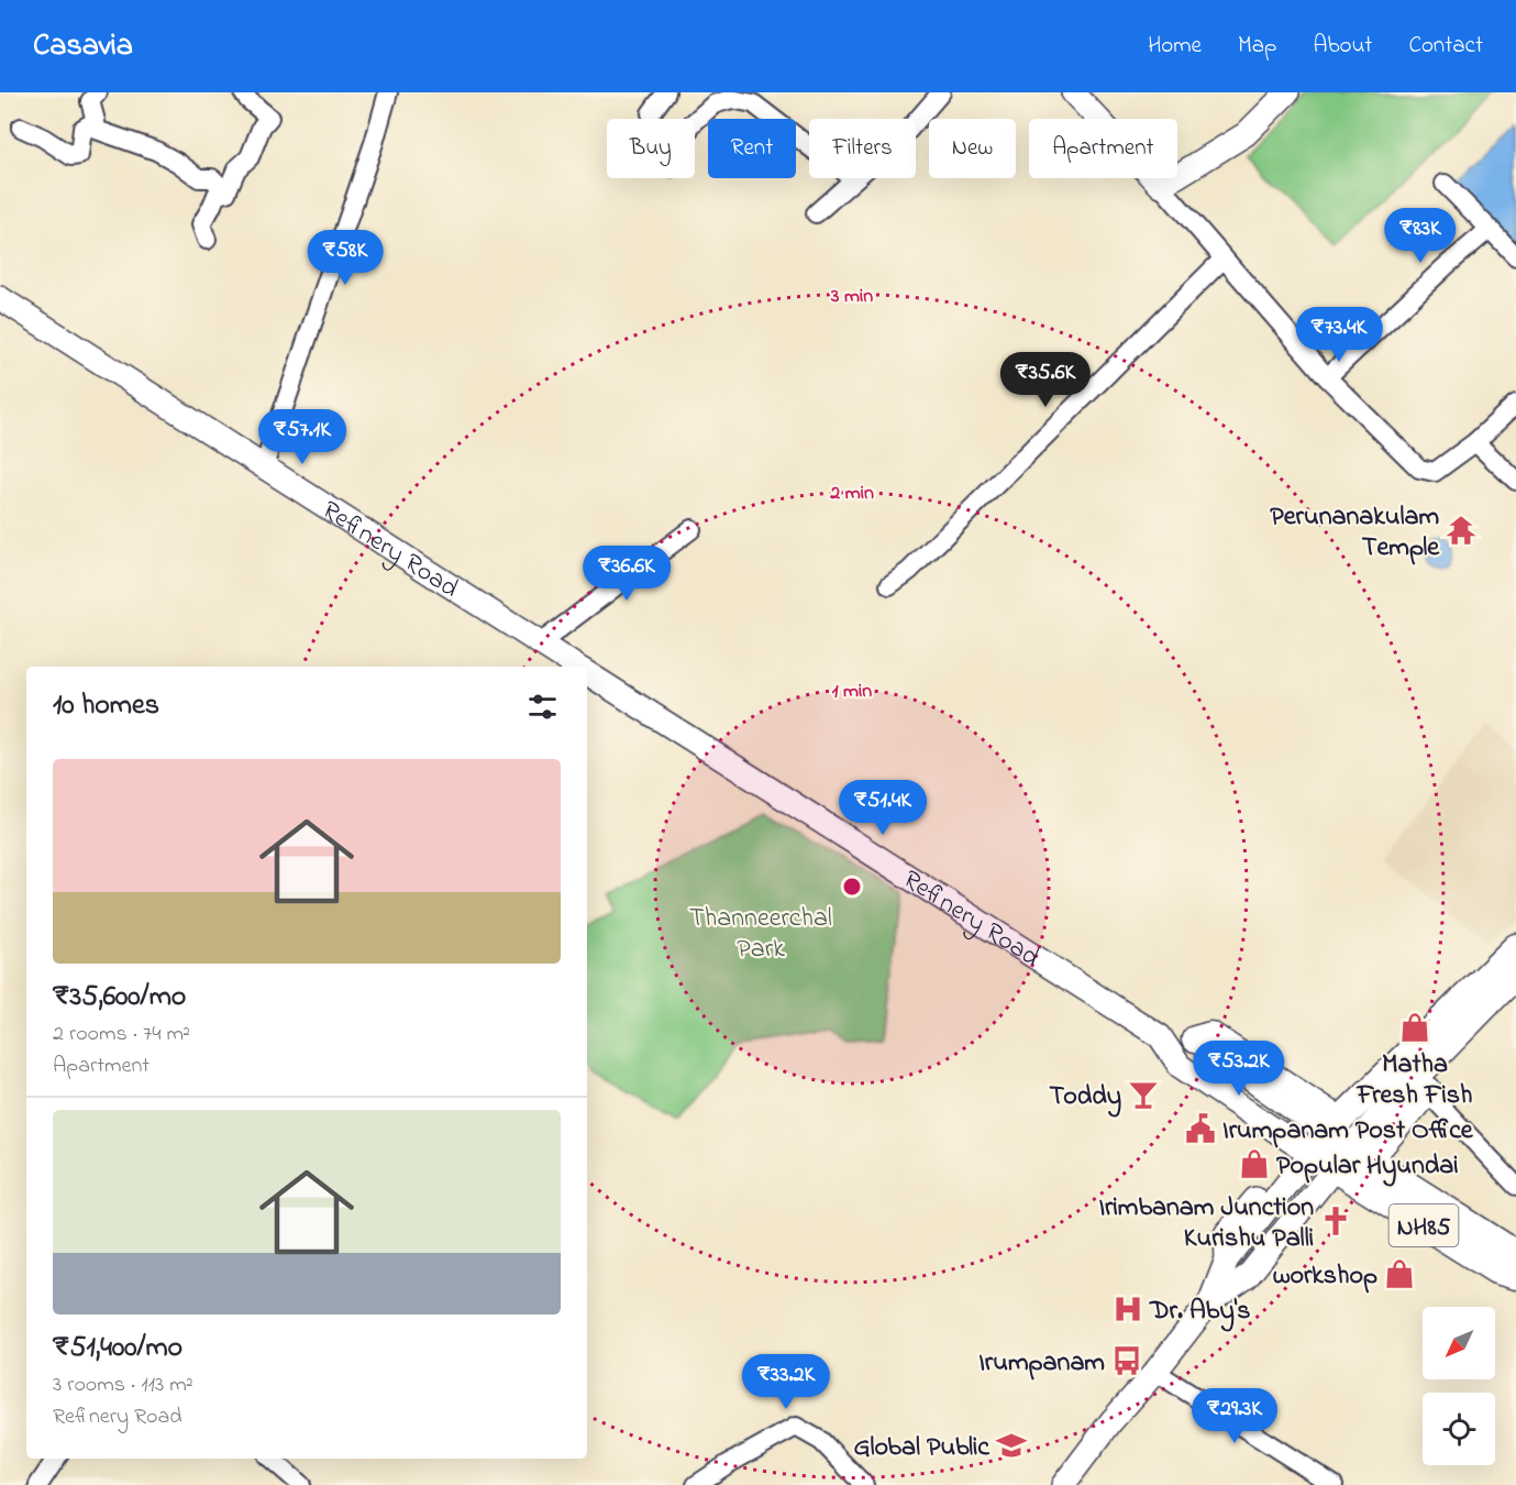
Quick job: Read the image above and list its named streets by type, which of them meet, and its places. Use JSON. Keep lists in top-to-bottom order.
{
  "streets": {
    "highway": ["Refinery Road", "NH85"]
  },
  "parks": ["Thanneerchal Park"],
  "places": {
    "temple": ["Perunanakulam Temple"],
    "shop": ["Matha Fresh Fish", "Popular Hyundai", "workshop"],
    "bar": ["Toddy"],
    "public building": ["Irumpanam Post Office"],
    "church": ["Irimbanam Junction Kurishu Palli"],
    "hospital": ["Dr. Aby's"],
    "bus stop": ["Irumpanam"],
    "school or university": ["Global Public"]
  },
  "north": "bottom left",
  "page": {
    "header": "Casavia",
    "nav": [
      "Home",
      "Map",
      "About",
      "Contact"
    ],
    "chip": [
      "Buy",
      "Rent",
      "Filters",
      "New",
      "Apartment"
    ],
    "price": [
      "₹83K",
      "₹58K",
      "₹73.4K",
      "₹35.6K",
      "₹57.1K",
      "₹36.6K",
      "₹51.4K",
      "₹53.2K",
      "₹33.2K",
      "₹29.3K"
    ],
    "heading": "10 homes",
    "list": [
      {
        "name": "₹35,600/mo",
        "note": "2 rooms · 74 m² · Apartment"
      },
      {
        "name": "₹51,400/mo",
        "note": "3 rooms · 113 m² · Refinery Road"
      }
    ]
  },
  "rings": ["3 min", "2 min", "1 min"]
}
